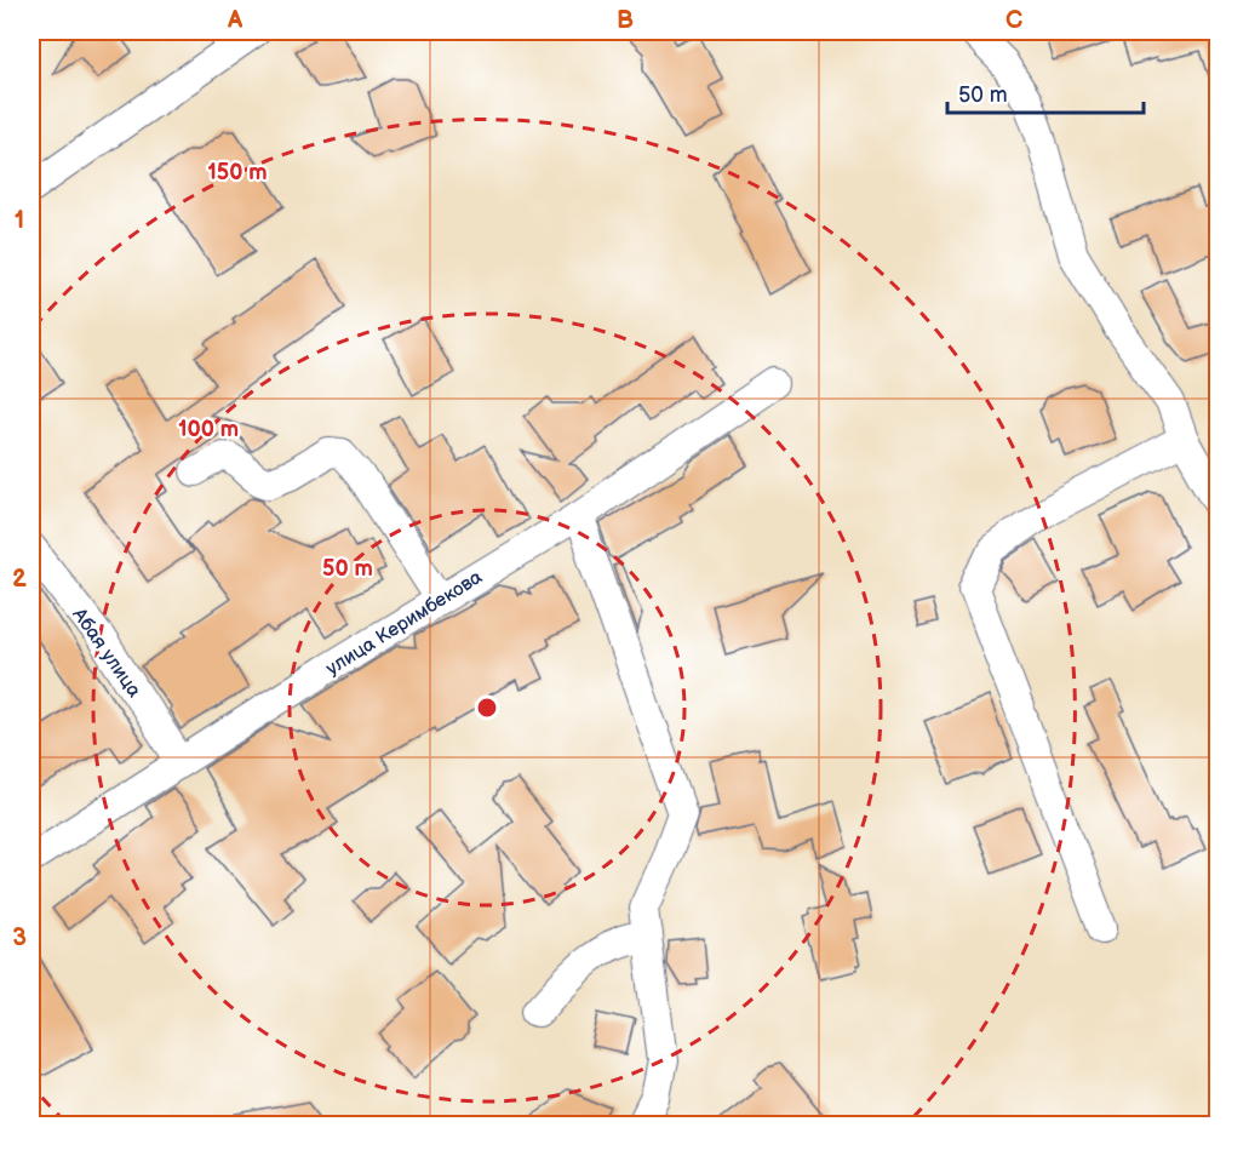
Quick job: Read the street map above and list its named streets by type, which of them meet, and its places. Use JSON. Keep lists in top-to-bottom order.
{
  "streets": {
    "street": ["улица Керимбекова", "Абая улица"]
  },
  "crossings": [
    ["улица Керимбекова", "Абая улица"]
  ],
  "scale_bar": "50 m",
  "grid": {
    "columns": ["A", "B", "C"],
    "rows": ["1", "2", "3"]
  },
  "rings": ["150 m", "100 m", "50 m"]
}
